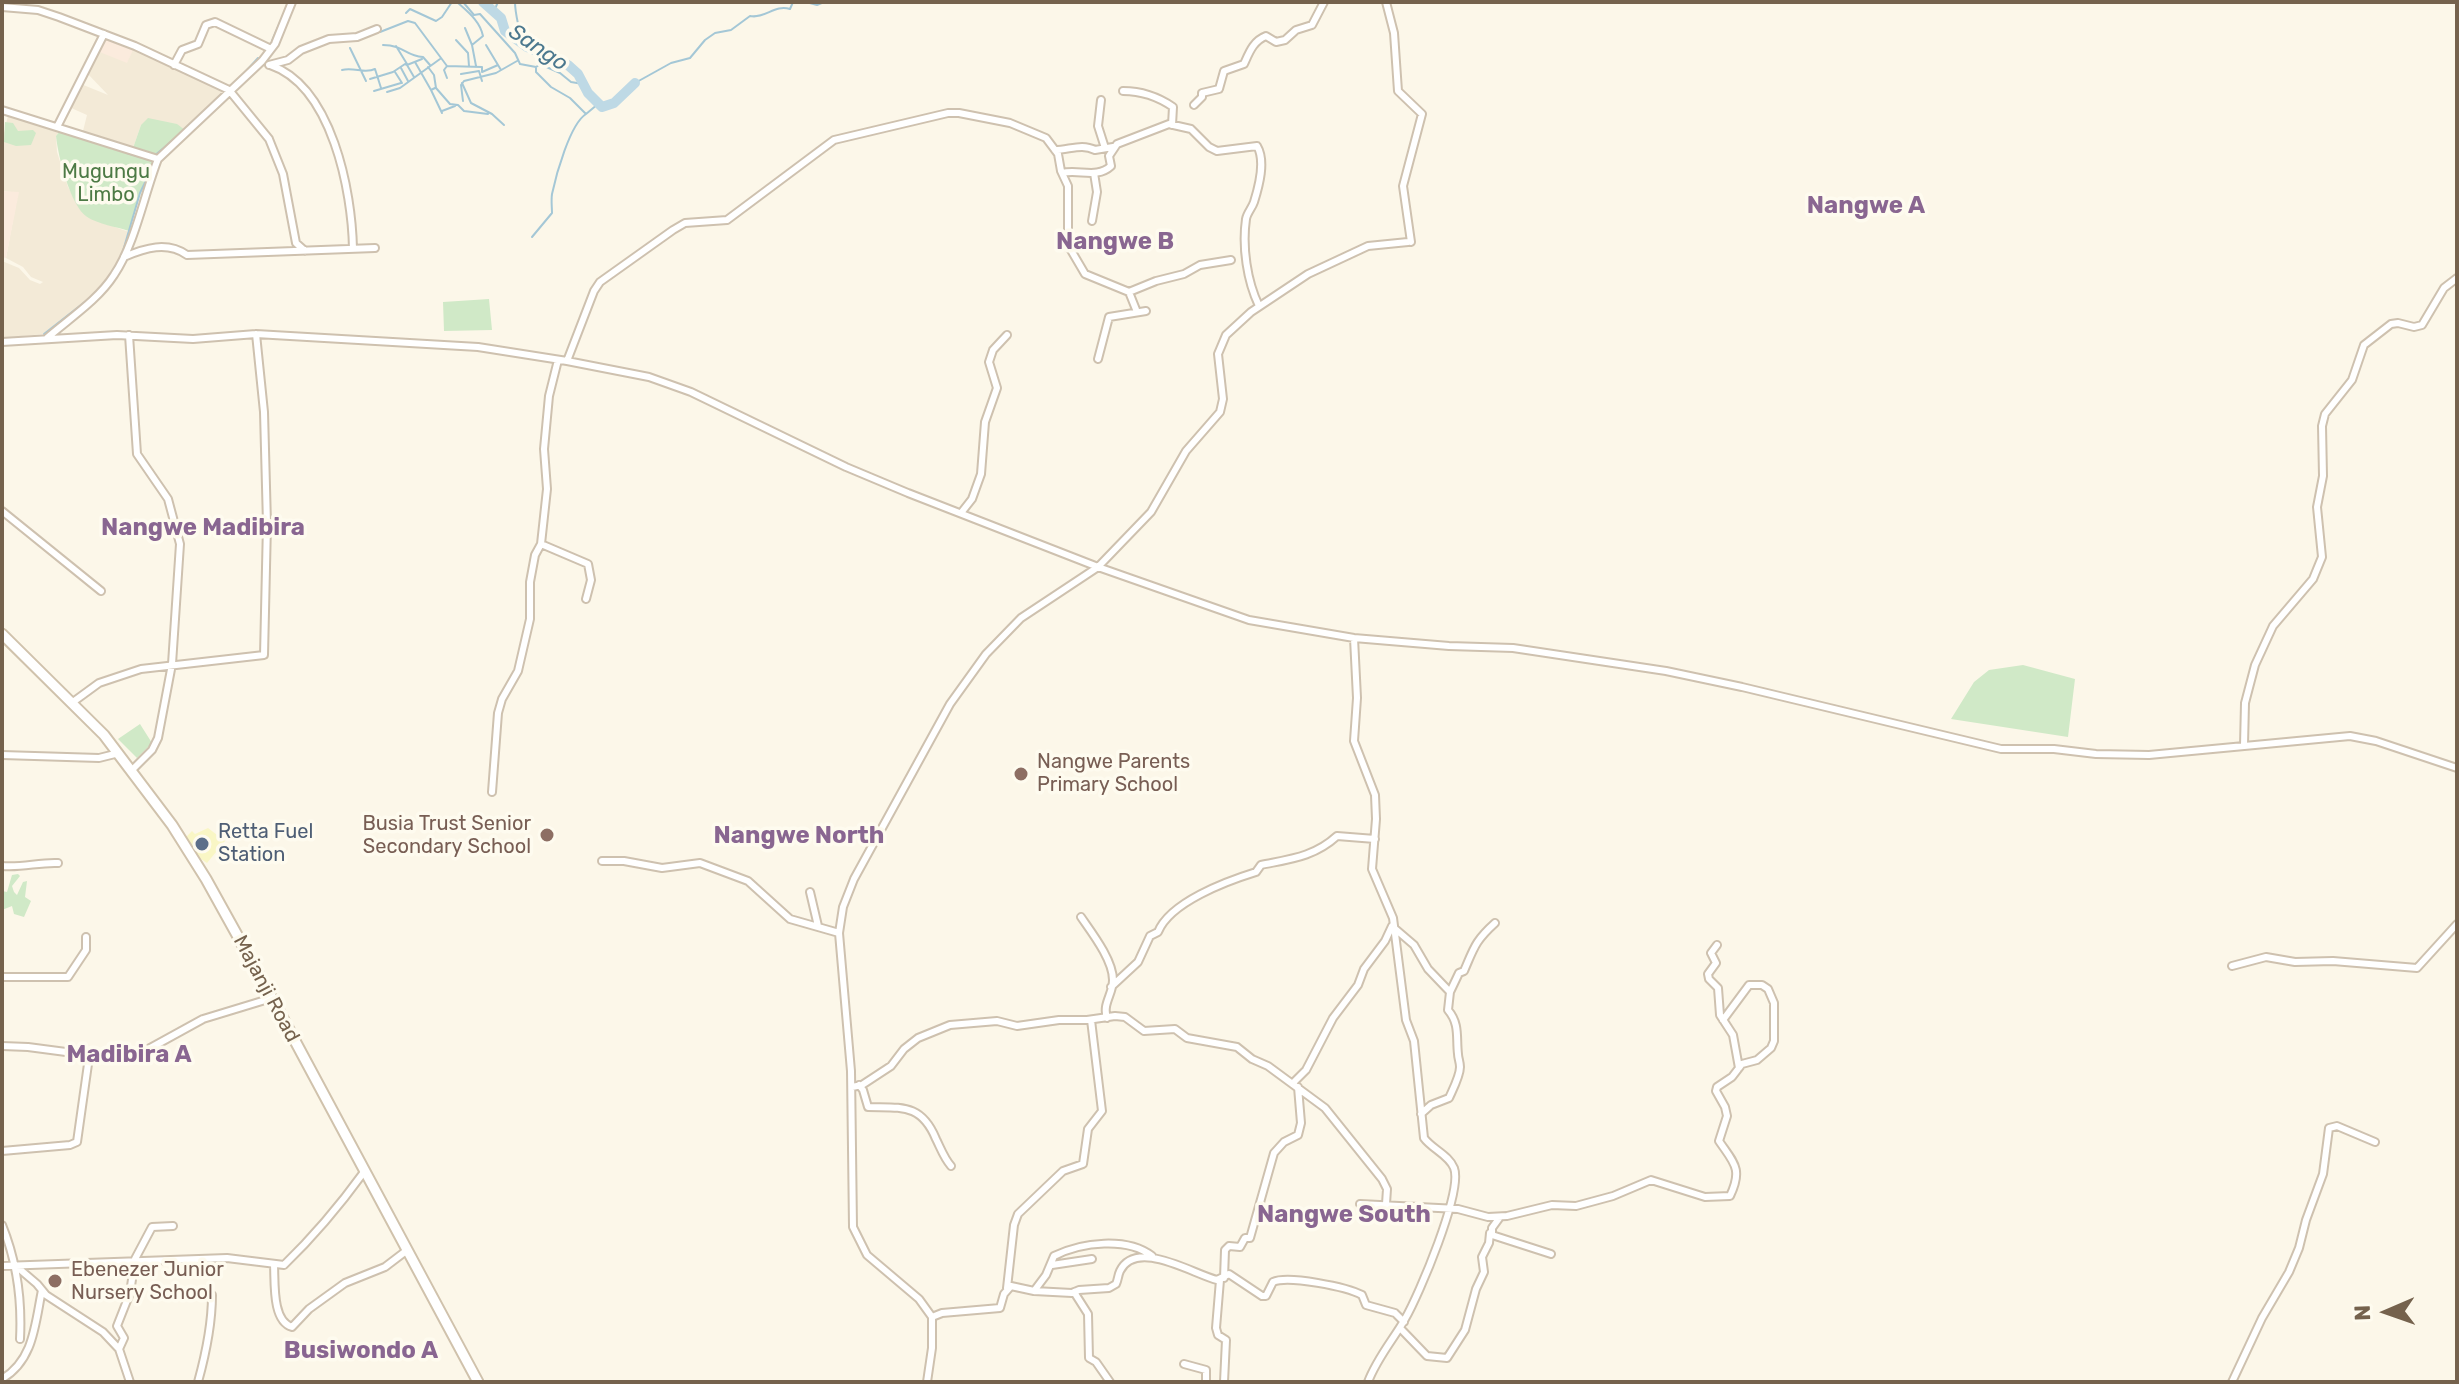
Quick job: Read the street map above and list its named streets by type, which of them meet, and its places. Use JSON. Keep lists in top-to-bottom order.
{
  "streets": {
    "main road": ["Majanji Road"]
  },
  "districts": [
    "Nangwe A",
    "Nangwe B",
    "Nangwe Madibira",
    "Nangwe North",
    "Madibira A",
    "Nangwe South",
    "Busiwondo A"
  ],
  "water": ["Sango"],
  "parks": ["Mugungu Limbo"],
  "places": [
    "Nangwe Parents Primary School",
    "Busia Trust Senior Secondary School",
    "Retta Fuel Station",
    "Ebenezer Junior Nursery School"
  ],
  "north": "left"
}
